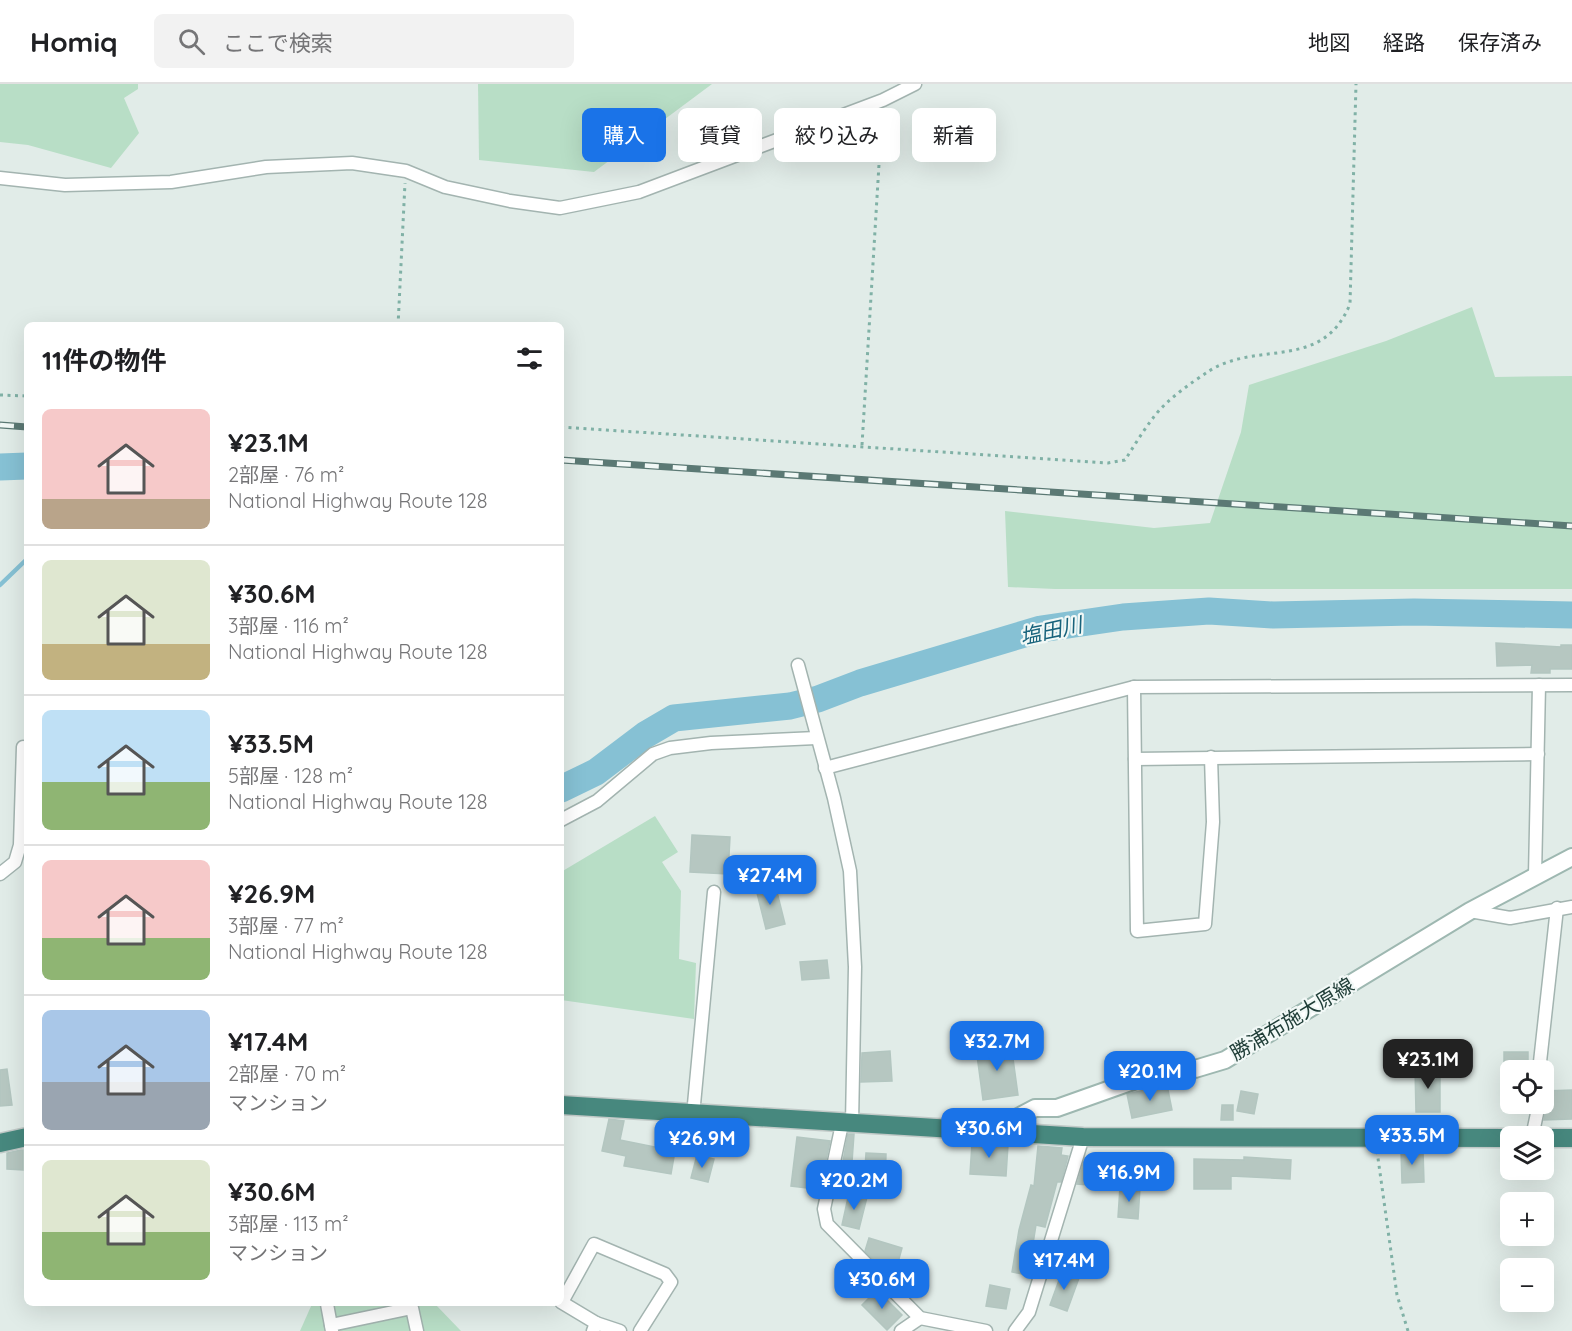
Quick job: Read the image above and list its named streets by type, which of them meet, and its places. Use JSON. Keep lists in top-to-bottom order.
{
  "streets": {
    "main road": ["勝浦布施大原線"]
  },
  "water": ["塩田川"],
  "page": {
    "header": "Homiq",
    "search": "ここで検索",
    "nav": ["地図", "経路", "保存済み"],
    "chip": [
      "購入",
      "賃貸",
      "絞り込み",
      "新着"
    ],
    "heading": "11件の物件",
    "list": [
      {
        "name": "¥23.1M",
        "note": "2部屋 · 76 m² · National Highway Route 128"
      },
      {
        "name": "¥30.6M",
        "note": "3部屋 · 116 m² · National Highway Route 128"
      },
      {
        "name": "¥33.5M",
        "note": "5部屋 · 128 m² · National Highway Route 128"
      },
      {
        "name": "¥26.9M",
        "note": "3部屋 · 77 m² · National Highway Route 128"
      },
      {
        "name": "¥17.4M",
        "note": "2部屋 · 70 m² · マンション"
      },
      {
        "name": "¥30.6M",
        "note": "3部屋 · 113 m² · マンション"
      }
    ],
    "price": [
      "¥27.4M",
      "¥32.7M",
      "¥23.1M",
      "¥20.1M",
      "¥30.6M",
      "¥33.5M",
      "¥26.9M",
      "¥16.9M",
      "¥20.2M",
      "¥17.4M",
      "¥30.6M"
    ],
    "map_buttons": ["+", "−"]
  }
}
